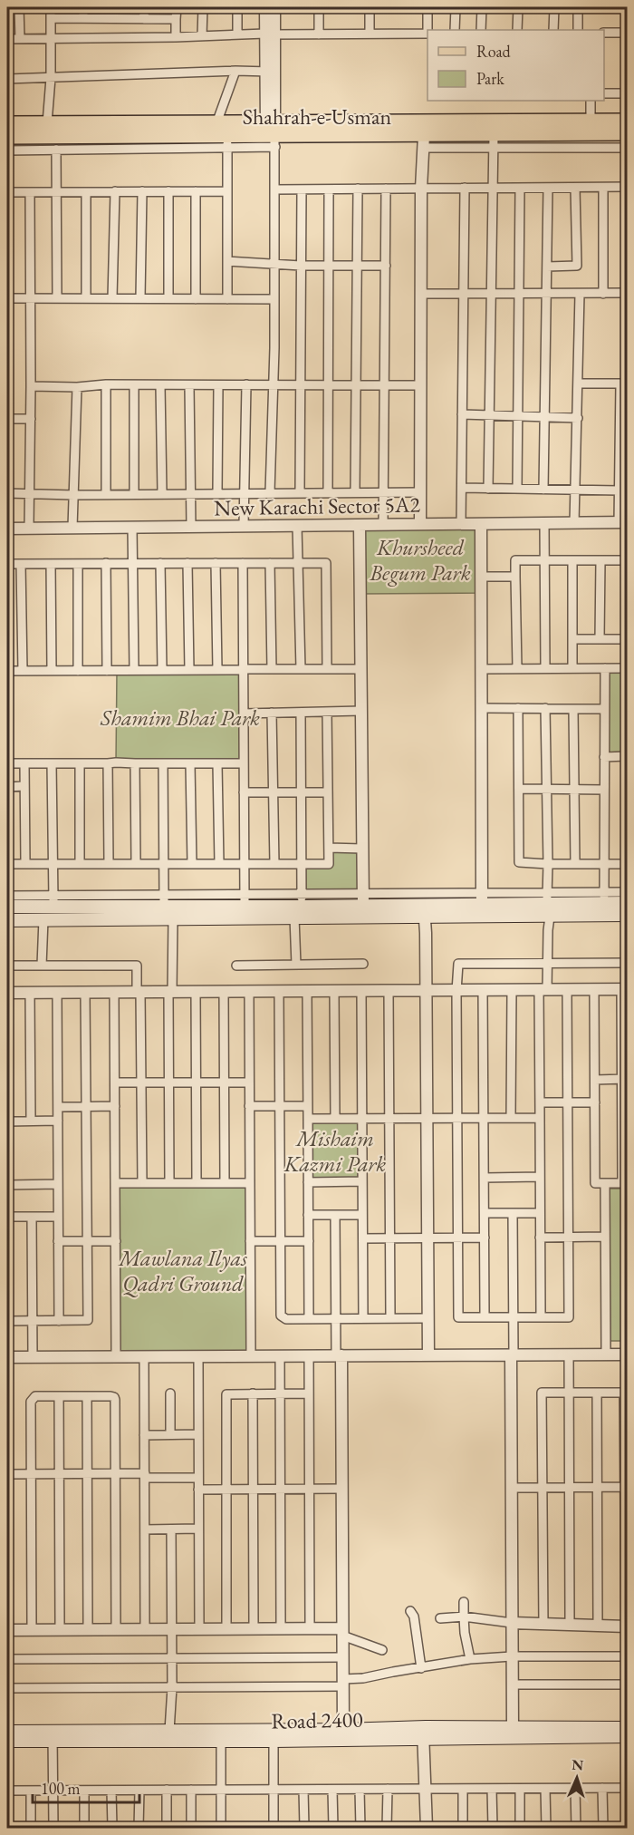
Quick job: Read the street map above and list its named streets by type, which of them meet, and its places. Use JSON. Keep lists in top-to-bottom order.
{
  "streets": {
    "main road": ["Shahrah-e-Usman", "Road 2400"],
    "street": ["New Karachi Sector 5A2"]
  },
  "parks": [
    "Khursheed Begum Park",
    "Shamim Bhai Park",
    "Mishaim Kazmi Park",
    "Mawlana Ilyas Qadri Ground"
  ],
  "legend": ["Road", "Park"],
  "scale_bar": "100 m",
  "north": "top"
}
